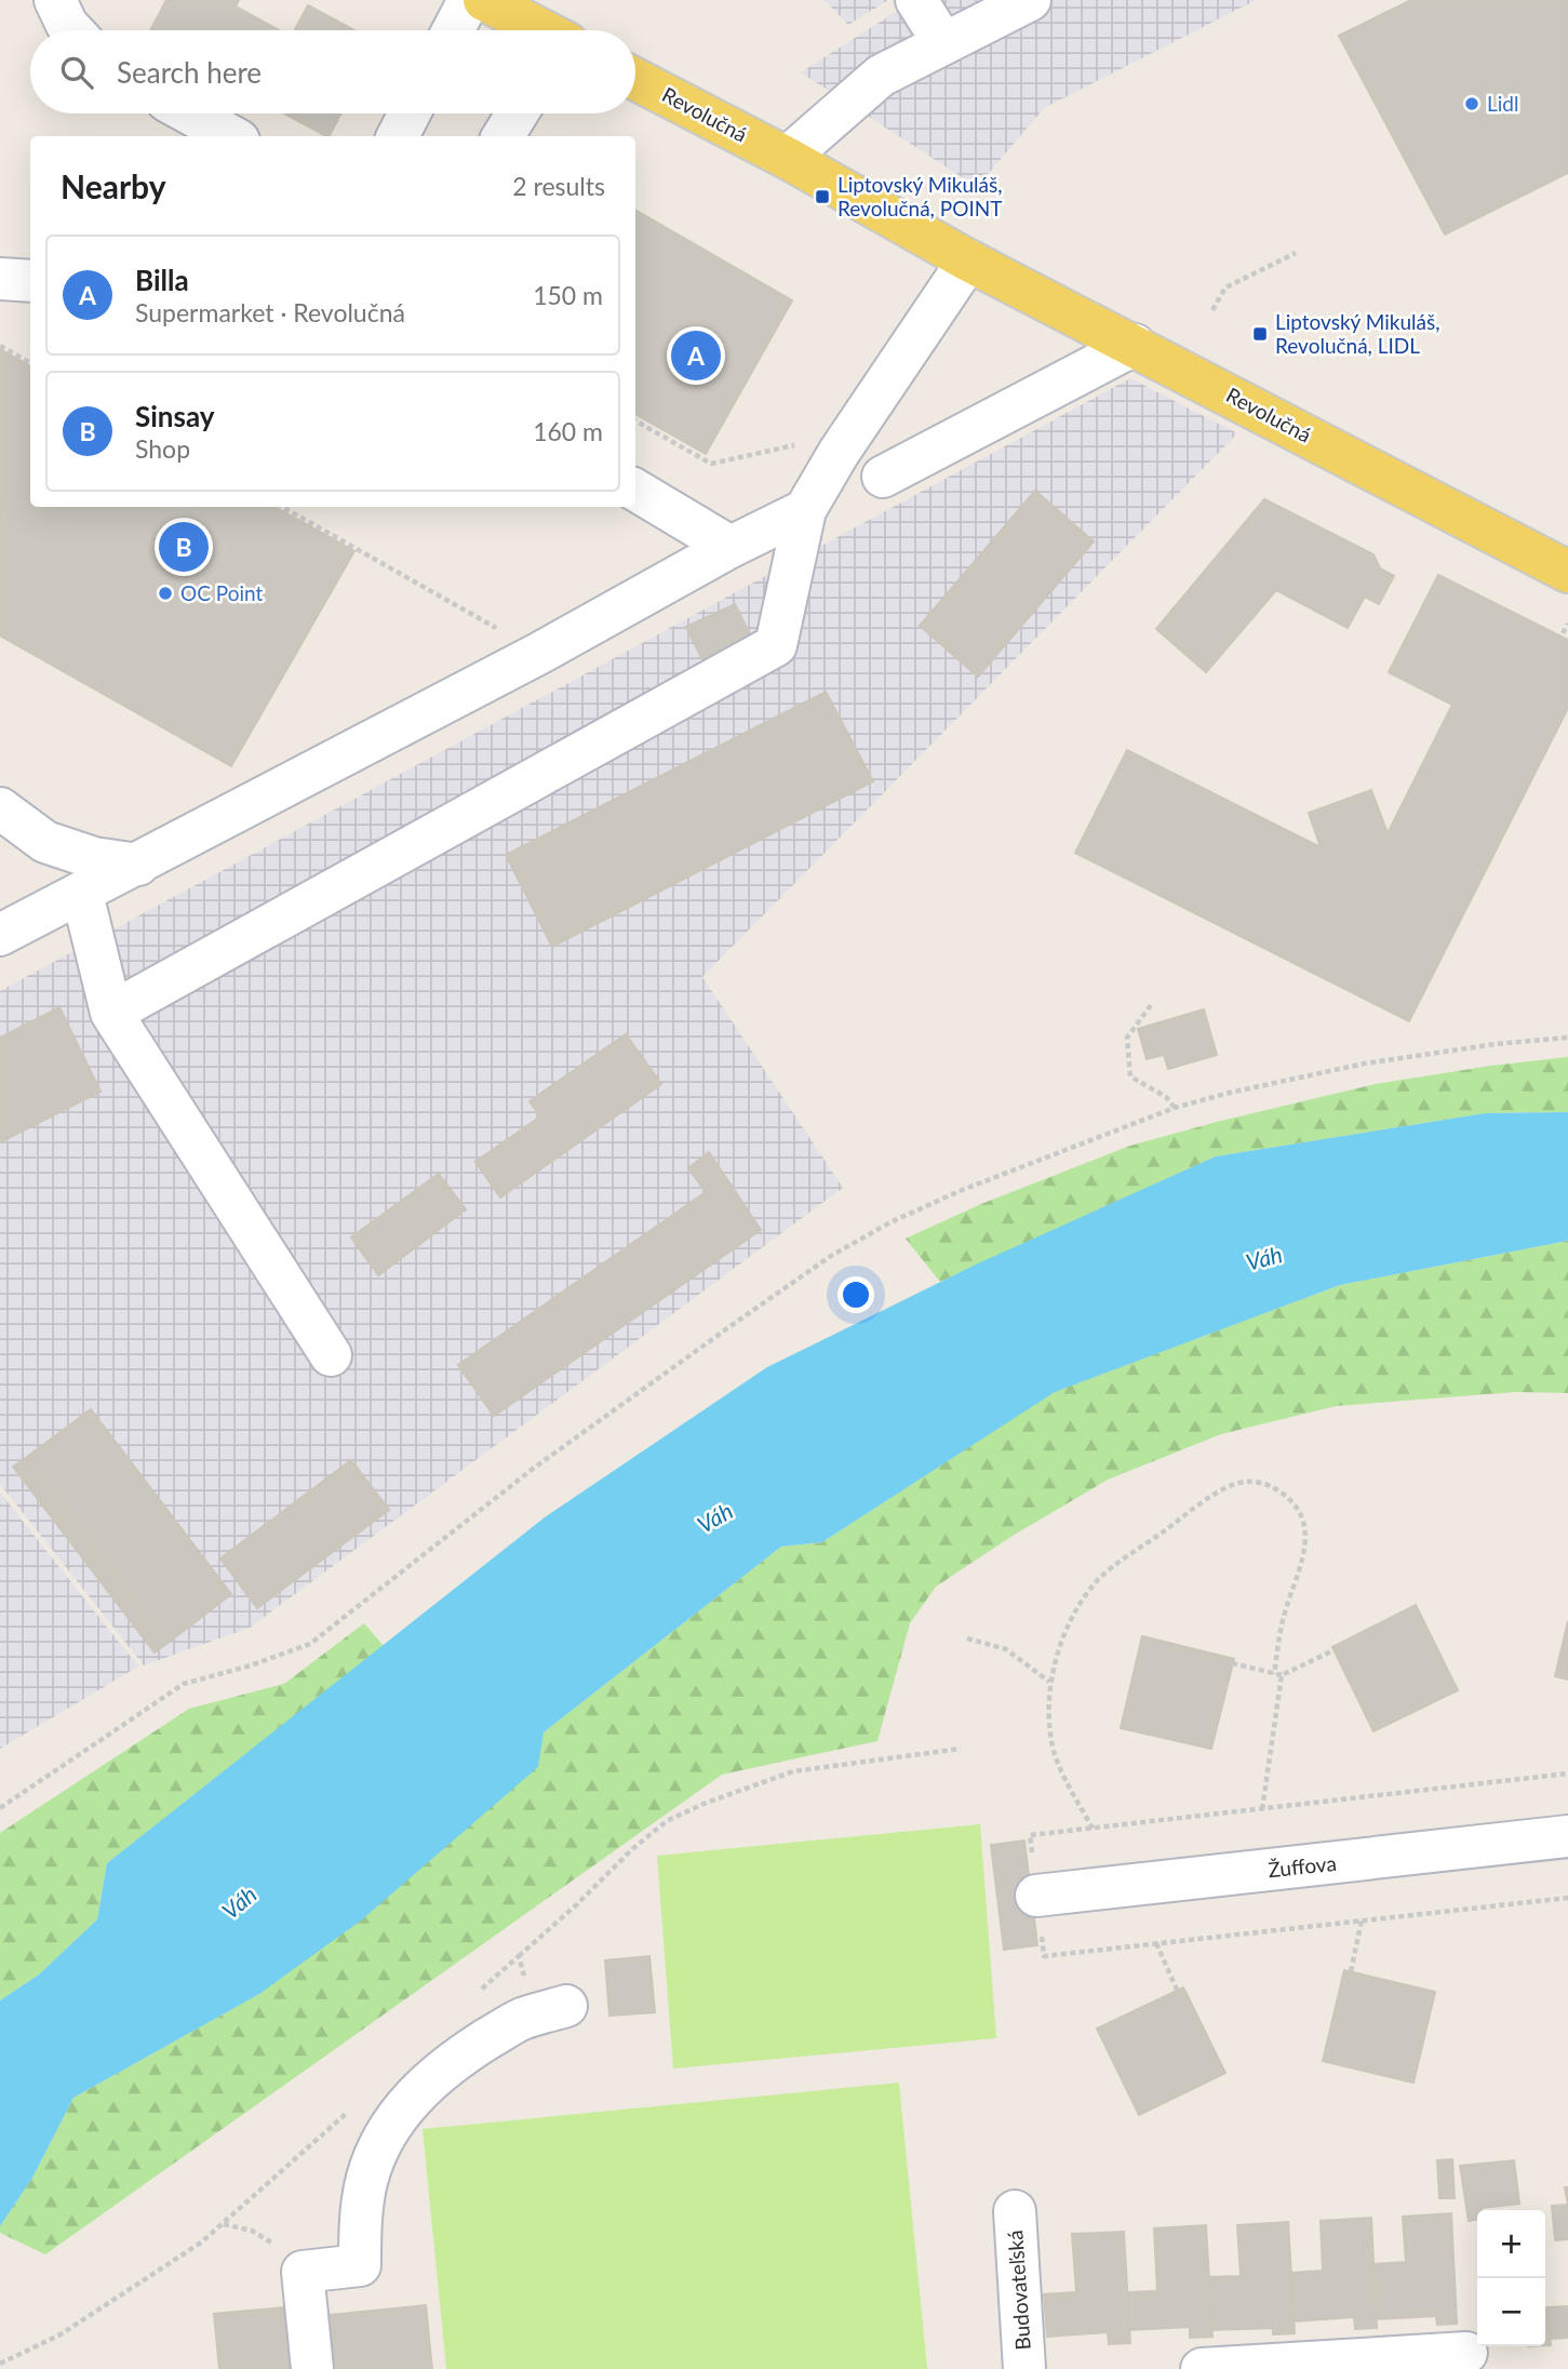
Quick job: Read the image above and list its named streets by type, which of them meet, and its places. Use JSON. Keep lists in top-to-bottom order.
{
  "streets": {
    "main road": ["Revolučná"],
    "street": ["Žuffova", "Budovateľská"]
  },
  "water": ["Váh"],
  "places": {
    "other": ["Lidl", "OC Point"],
    "transit": ["Liptovský Mikuláš, Revolučná, POINT", "Liptovský Mikuláš, Revolučná, LIDL"]
  },
  "page": {
    "search": "Search here",
    "heading": ["Nearby", "2 results"],
    "list": [
      {
        "mark": "A",
        "name": "Billa",
        "note": "Supermarket · Revolučná",
        "value": "150 m"
      },
      {
        "mark": "B",
        "name": "Sinsay",
        "note": "Shop",
        "value": "160 m"
      }
    ],
    "pins": ["A", "B"],
    "map_buttons": ["+", "−"]
  }
}
